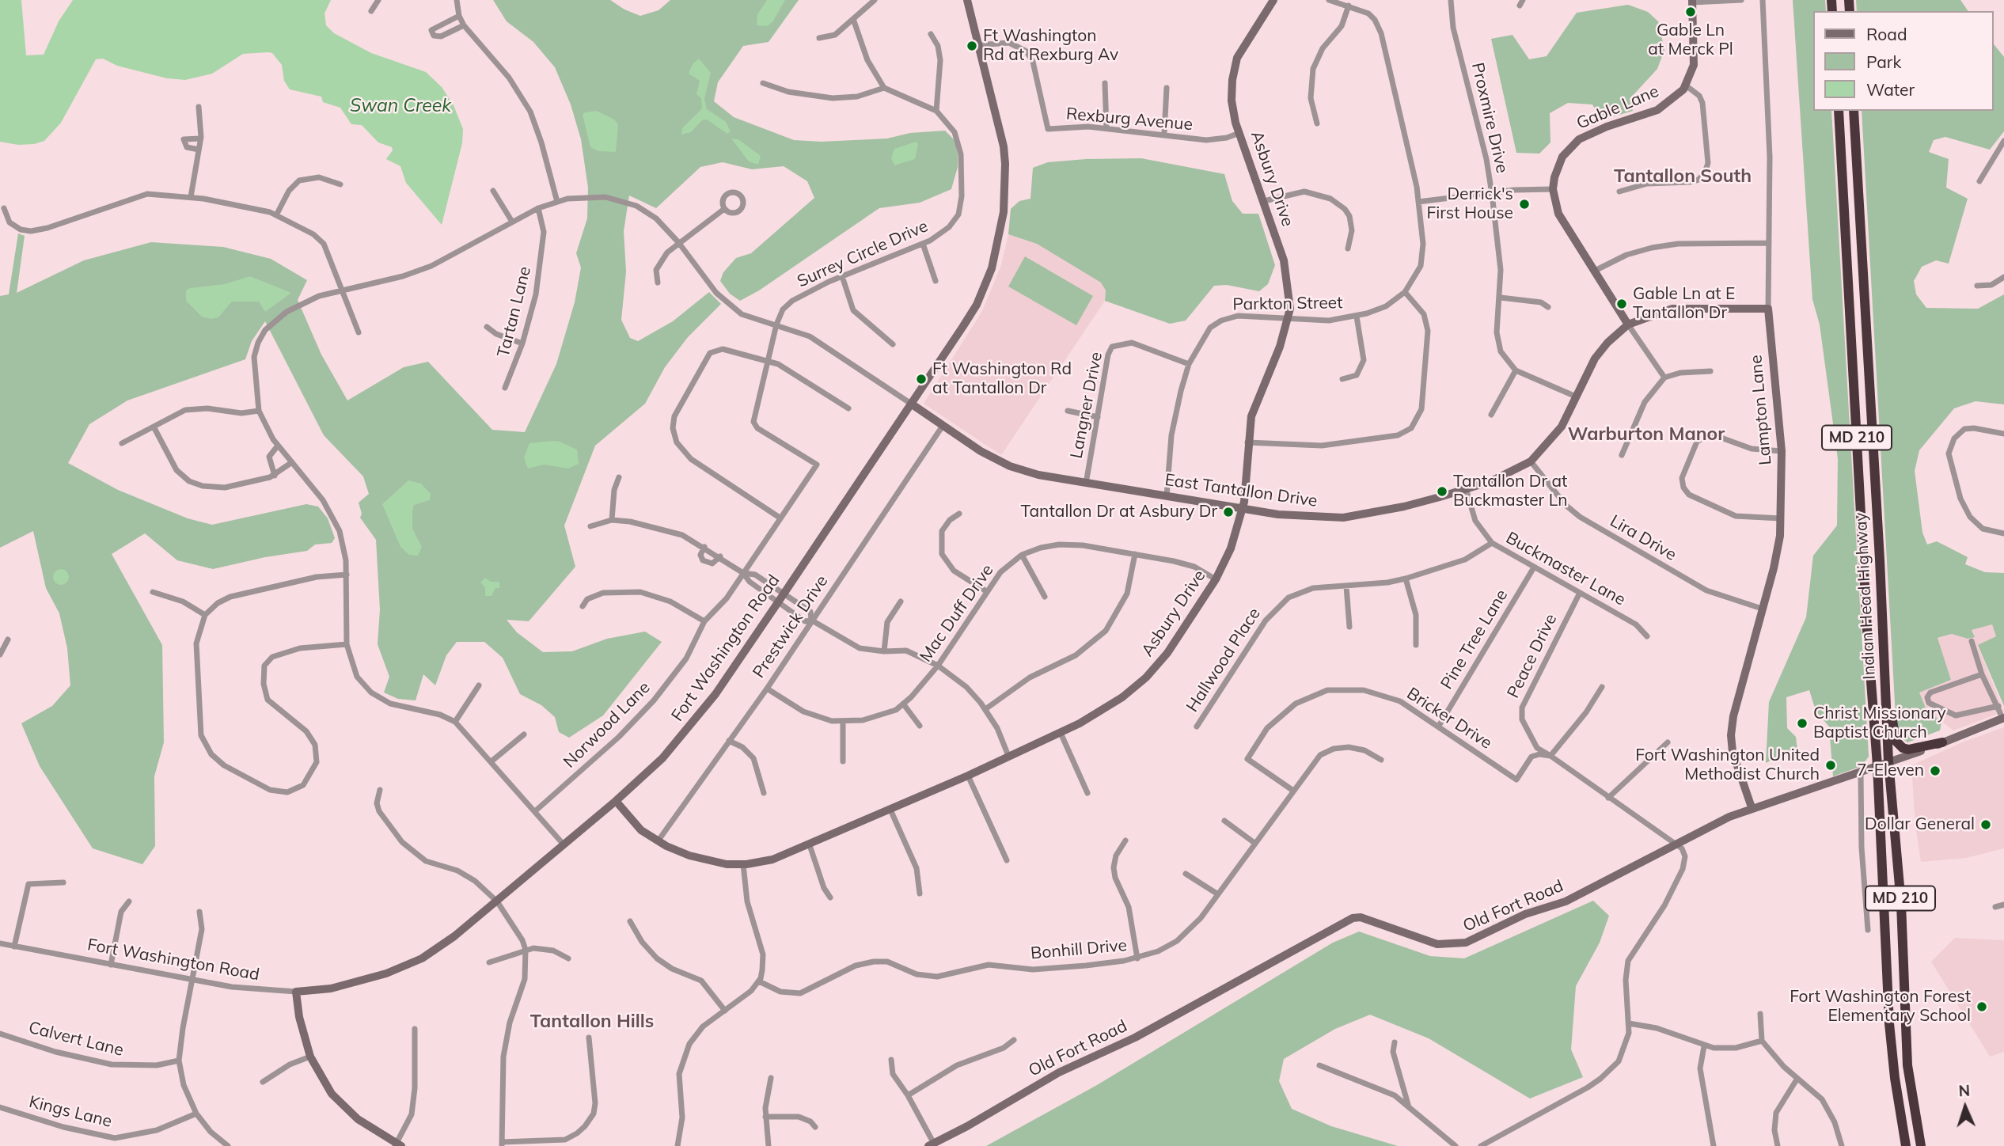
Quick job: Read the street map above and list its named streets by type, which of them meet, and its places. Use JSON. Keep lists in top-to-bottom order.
{
  "streets": {
    "highway": ["MD 210", "Indian Head Highway"],
    "street": [
      "Gable Lane",
      "Proxmire Drive",
      "Rexburg Avenue",
      "Asbury Drive",
      "Surrey Circle Drive",
      "Parkton Street",
      "Tartan Lane",
      "Langner Drive",
      "Lampton Lane",
      "East Tantallon Drive",
      "Lira Drive",
      "Buckmaster Lane",
      "Mac Duff Drive",
      "Prestwick Drive",
      "Pine Tree Lane",
      "Fort Washington Road",
      "Peace Drive",
      "Hallwood Place",
      "Bricker Drive",
      "Norwood Lane",
      "Old Fort Road",
      "Bonhill Drive",
      "Calvert Lane",
      "Kings Lane"
    ]
  },
  "crossings": [
    ["Gable Lane", "East Tantallon Drive"],
    ["Rexburg Avenue", "Asbury Drive"],
    ["Rexburg Avenue", "Fort Washington Road"],
    ["Asbury Drive", "Parkton Street"],
    ["Asbury Drive", "East Tantallon Drive"],
    ["Asbury Drive", "Mac Duff Drive"],
    ["Asbury Drive", "Prestwick Drive"],
    ["Asbury Drive", "Fort Washington Road"],
    ["Surrey Circle Drive", "Norwood Lane"],
    ["Parkton Street", "Langner Drive"],
    ["Parkton Street", "East Tantallon Drive"],
    ["Langner Drive", "East Tantallon Drive"],
    ["Lampton Lane", "East Tantallon Drive"],
    ["Lampton Lane", "Lira Drive"],
    ["Lampton Lane", "Old Fort Road"],
    ["East Tantallon Drive", "Lira Drive"],
    ["East Tantallon Drive", "Buckmaster Lane"],
    ["East Tantallon Drive", "Prestwick Drive"],
    ["East Tantallon Drive", "Fort Washington Road"],
    ["Buckmaster Lane", "Pine Tree Lane"],
    ["Buckmaster Lane", "Peace Drive"],
    ["Buckmaster Lane", "Hallwood Place"],
    ["Indian Head Highway", "Old Fort Road"],
    ["Mac Duff Drive", "Prestwick Drive"],
    ["Pine Tree Lane", "Bricker Drive"],
    ["Peace Drive", "Bricker Drive"],
    ["Peace Drive", "Old Fort Road"],
    ["Bricker Drive", "Bonhill Drive"]
  ],
  "districts": ["Tantallon South", "Warburton Manor", "Tantallon Hills"],
  "water": ["Swan Creek"],
  "places": [
    "Gable Ln at Merck Pl",
    "Ft Washington Rd at Rexburg Av",
    "Derrick's First House",
    "Gable Ln at E Tantallon Dr",
    "Ft Washington Rd at Tantallon Dr",
    "Tantallon Dr at Buckmaster Ln",
    "Tantallon Dr at Asbury Dr",
    "Christ Missionary Baptist Church",
    "Fort Washington United Methodist Church",
    "7-Eleven",
    "Dollar General",
    "Fort Washington Forest Elementary School"
  ],
  "legend": ["Road", "Park", "Water"],
  "north": "top"
}
